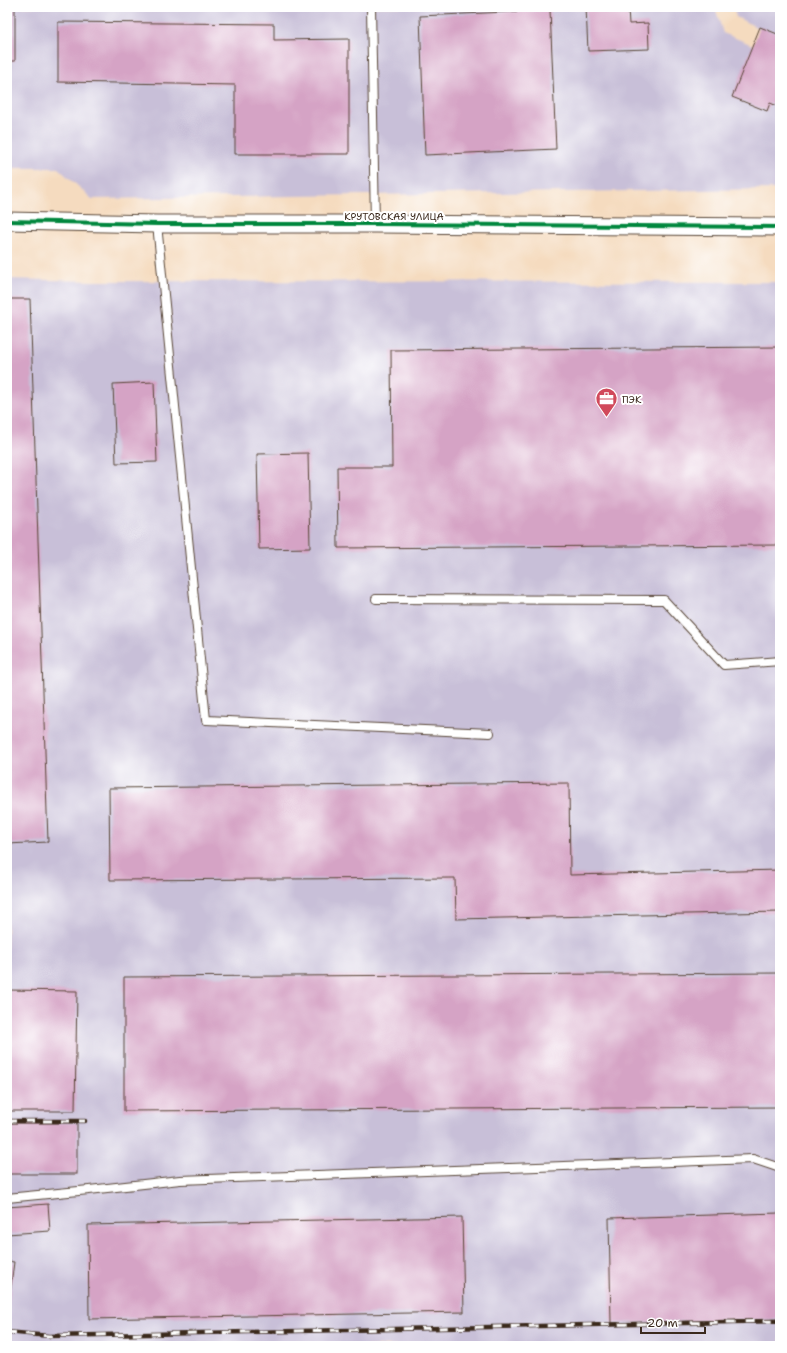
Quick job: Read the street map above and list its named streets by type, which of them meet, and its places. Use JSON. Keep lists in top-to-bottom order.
{
  "streets": {
    "street": ["КРУТОВСКАЯ УЛИЦА"]
  },
  "places": {
    "office": ["ПЭК"]
  },
  "scale_bar": "20 m"
}
